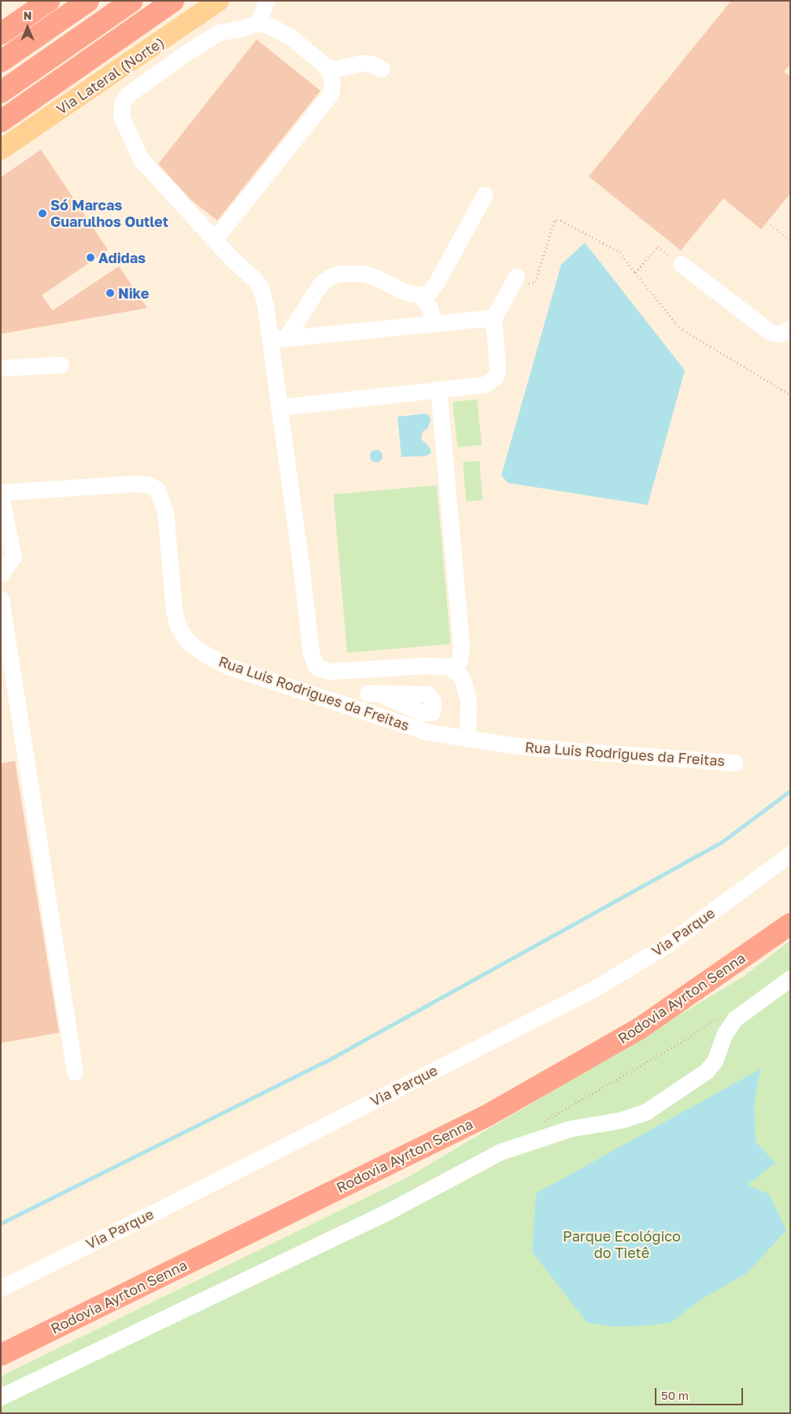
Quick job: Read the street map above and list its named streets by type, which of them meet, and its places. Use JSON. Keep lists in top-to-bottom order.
{
  "streets": {
    "highway": ["Rodovia Ayrton Senna"],
    "main road": ["Via Lateral (Norte)"],
    "street": ["Rua Luis Rodrigues da Freitas", "Via Parque"]
  },
  "parks": ["Parque Ecológico do Tietê"],
  "places": ["Só Marcas Guarulhos Outlet", "Adidas", "Nike"],
  "scale_bar": "50 m",
  "north": "top"
}
